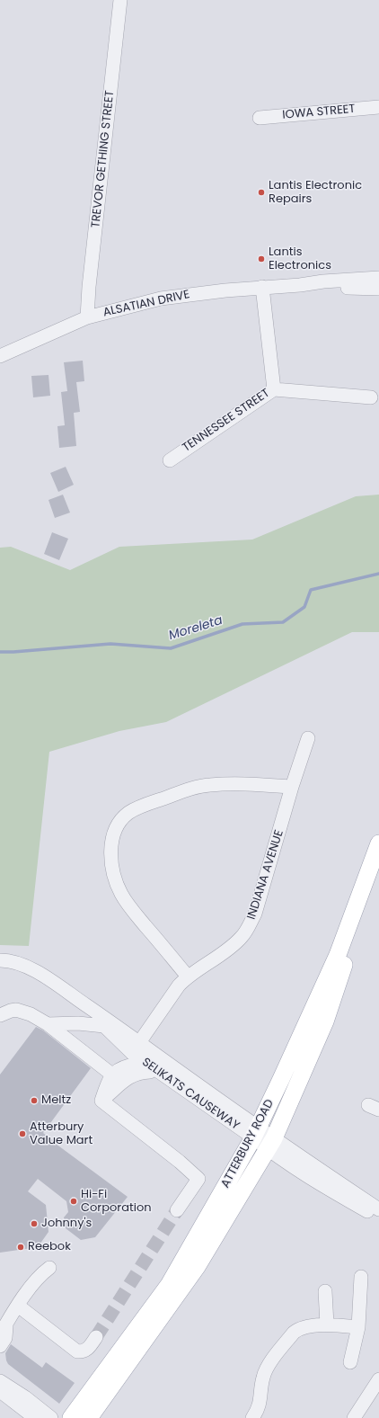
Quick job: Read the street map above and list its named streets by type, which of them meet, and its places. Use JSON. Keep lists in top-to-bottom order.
{
  "streets": {
    "main road": ["ATTERBURY ROAD"],
    "street": [
      "IOWA STREET",
      "TREVOR GETHING STREET",
      "ALSATIAN DRIVE",
      "TENNESSEE STREET",
      "INDIANA AVENUE",
      "SELIKATS CAUSEWAY"
    ]
  },
  "crossings": [
    ["TREVOR GETHING STREET", "ALSATIAN DRIVE"],
    ["INDIANA AVENUE", "SELIKATS CAUSEWAY"],
    ["SELIKATS CAUSEWAY", "ATTERBURY ROAD"]
  ],
  "water": ["Moreleta"],
  "places": [
    "Lantis Electronic Repairs",
    "Lantis Electronics",
    "Meltz",
    "Atterbury Value Mart",
    "Hi-Fi Corporation",
    "Johnny's",
    "Reebok"
  ]
}
